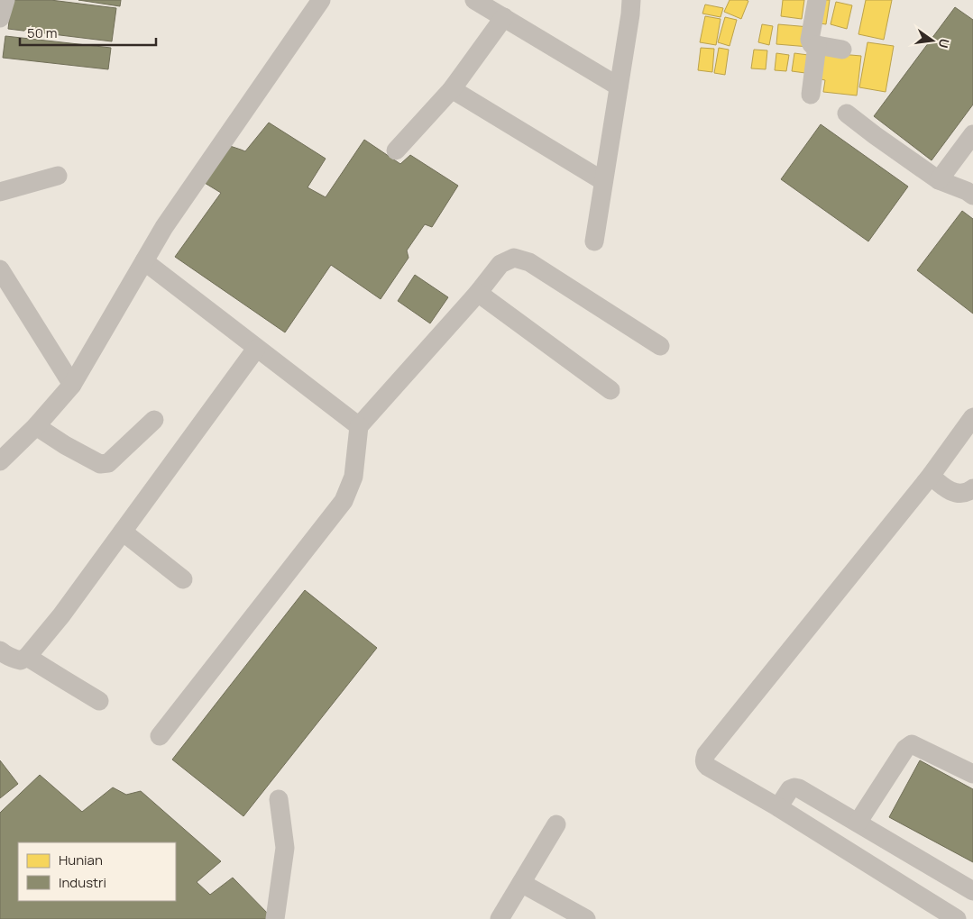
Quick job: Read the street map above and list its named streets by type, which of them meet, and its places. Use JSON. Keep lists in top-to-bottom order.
{
  "legend": ["Hunian", "Industri"],
  "scale_bar": "50 m",
  "north": "right"
}
